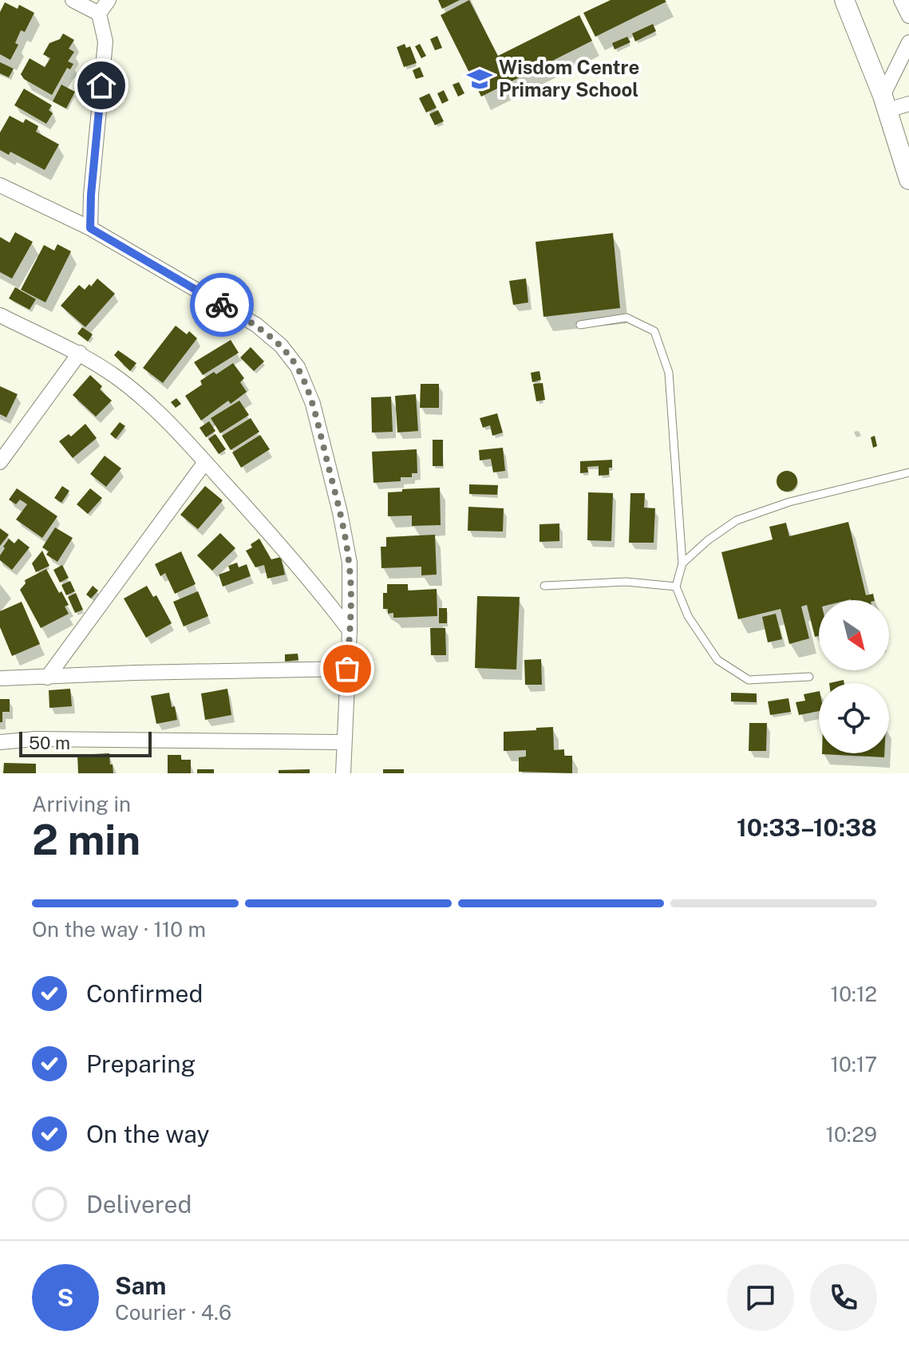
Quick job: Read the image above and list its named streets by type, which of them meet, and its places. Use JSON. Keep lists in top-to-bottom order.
{
  "places": {
    "school or university": ["Wisdom Centre Primary School"]
  },
  "scale_bar": "50 m",
  "north": "bottom right",
  "page": {
    "scale": "50 m",
    "heading": ["2 min", "Arriving in", "10:33–10:38"],
    "panel": ["Sam", "Courier · 4.6"],
    "bar": "On the way · 110 m",
    "list": [
      ["Confirmed", "10:12"],
      ["Preparing", "10:17"],
      ["On the way", "10:29"],
      "Delivered"
    ],
    "round": "S"
  }
}
